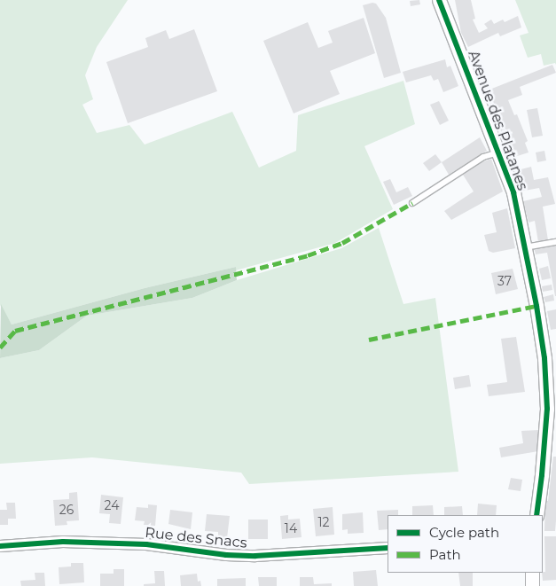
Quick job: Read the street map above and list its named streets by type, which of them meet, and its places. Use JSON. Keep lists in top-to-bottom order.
{
  "streets": {
    "street": ["Avenue des Platanes", "Rue des Snacs"]
  },
  "house_numbers": [
    "37",
    "24",
    "26",
    "12",
    "14"
  ],
  "legend": ["Cycle path", "Path"]
}
